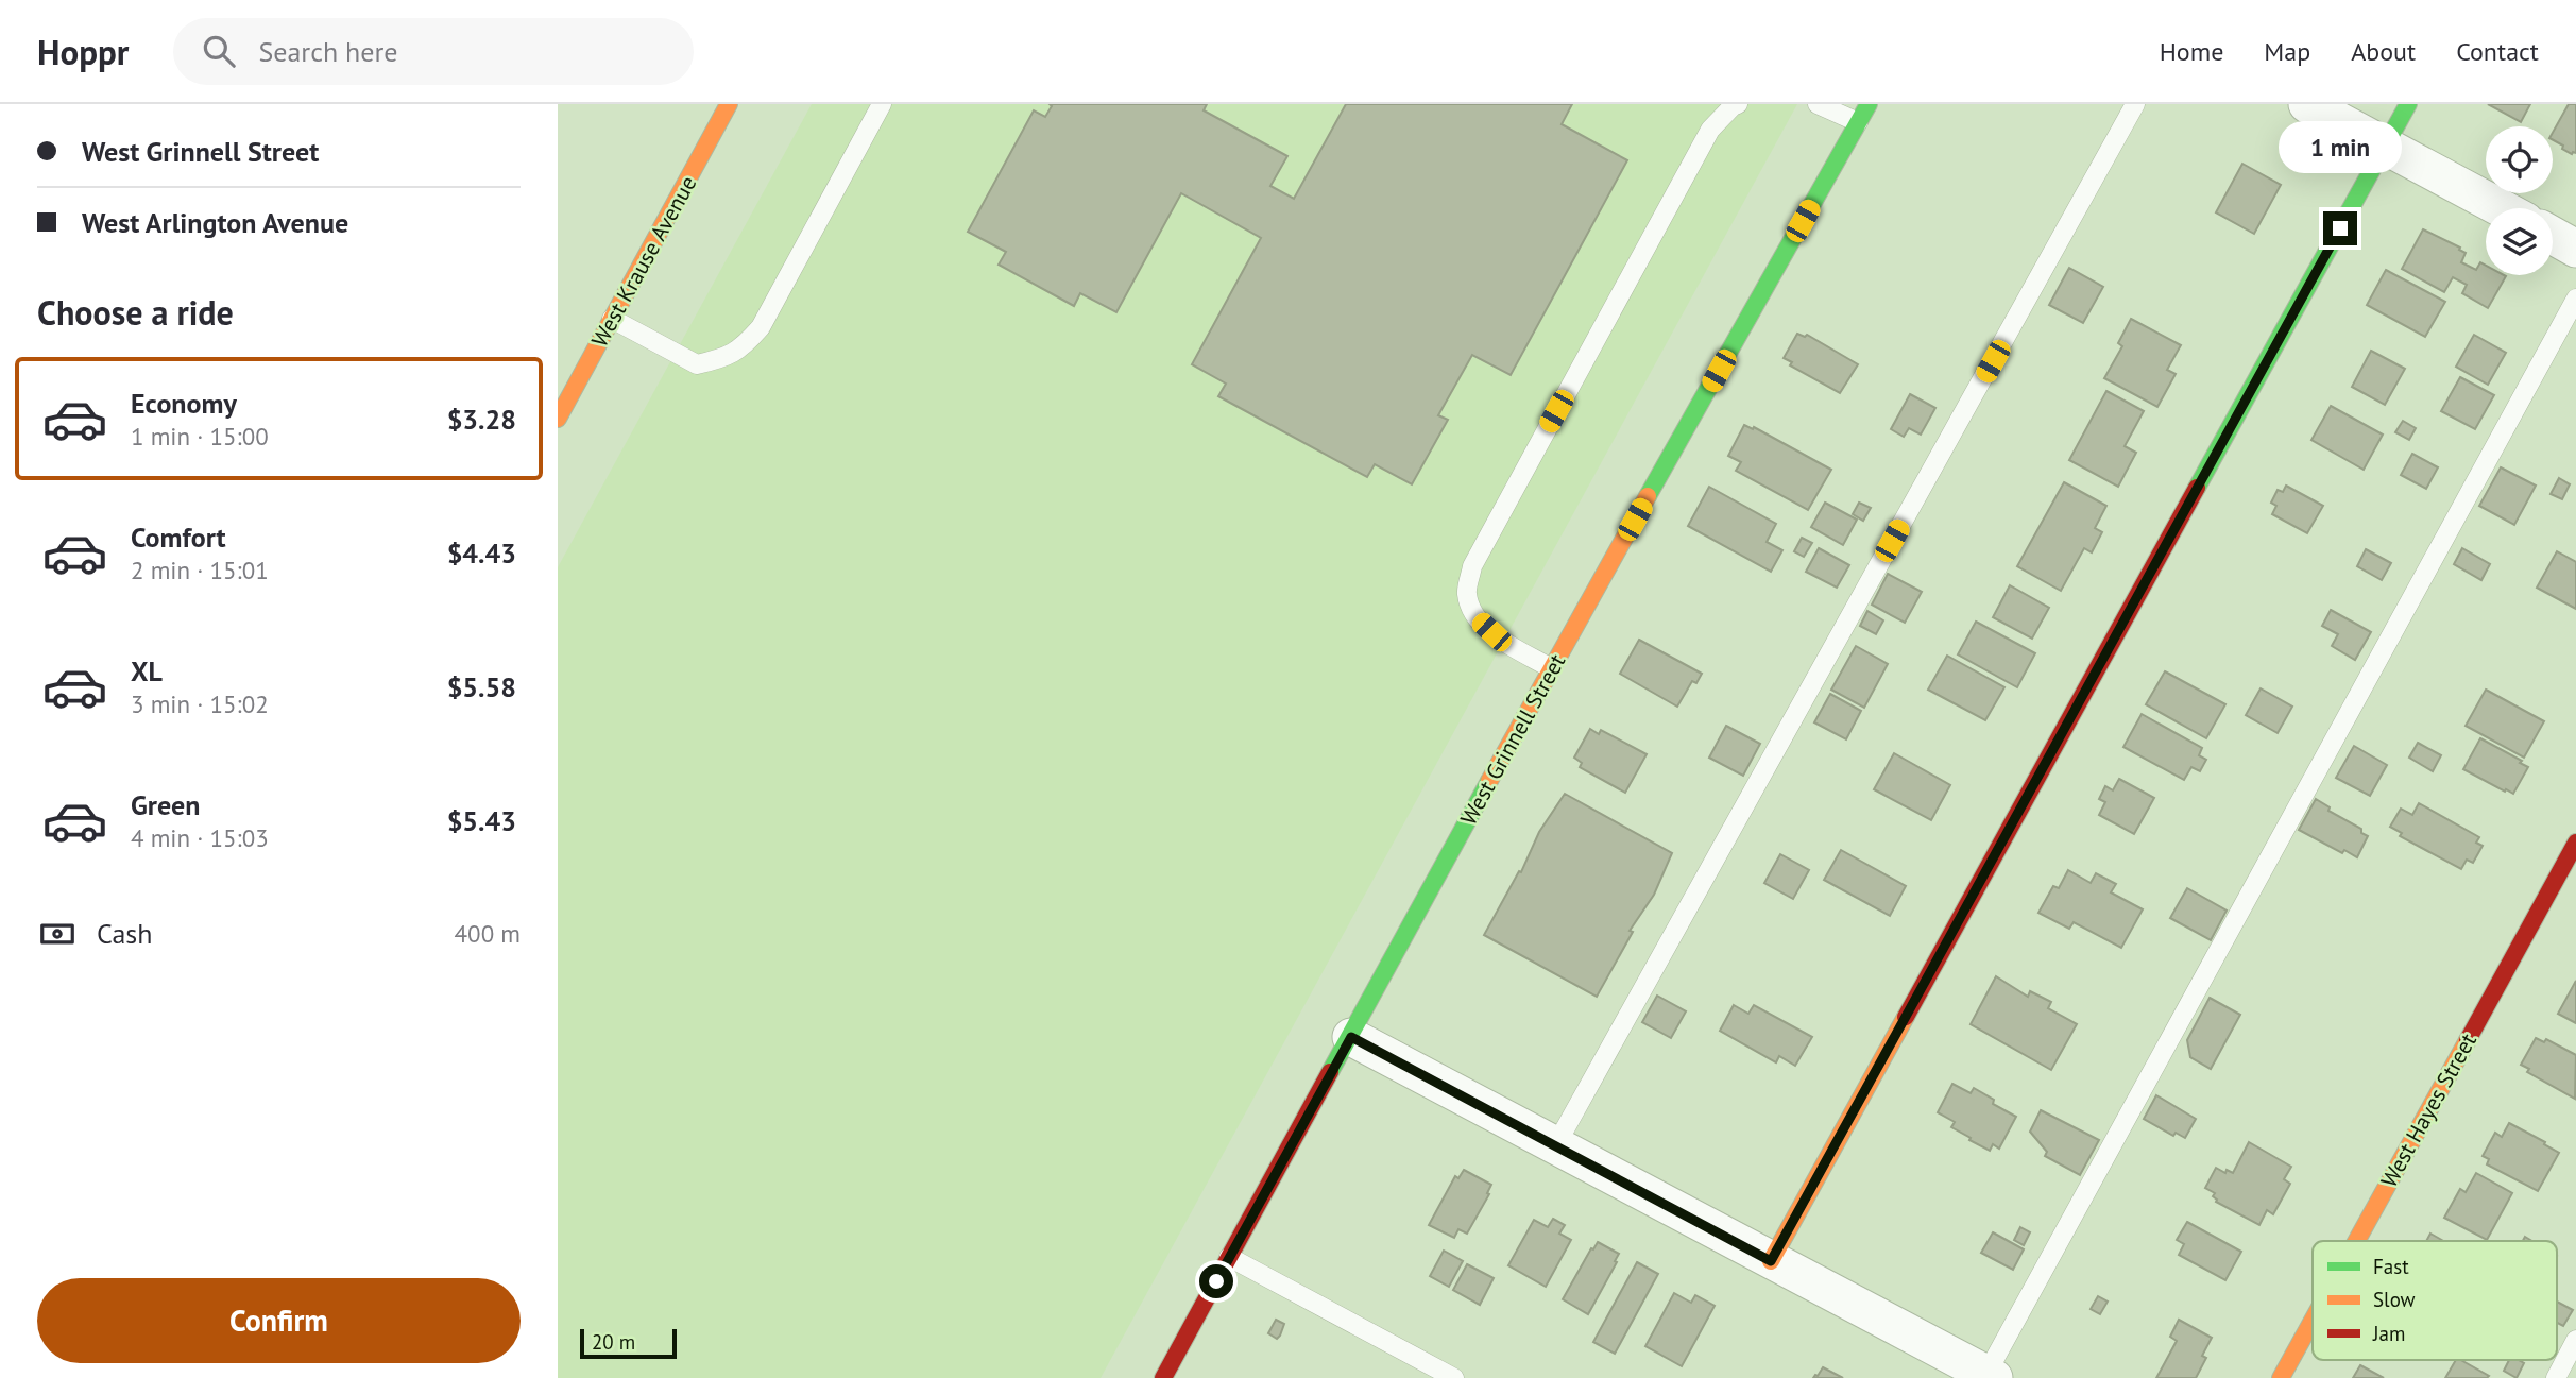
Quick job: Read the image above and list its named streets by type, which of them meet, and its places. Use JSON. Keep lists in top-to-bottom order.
{
  "streets": {
    "street": ["West Krause Avenue", "West Grinnell Street", "West Hayes Street"]
  },
  "legend": ["Fast", "Slow", "Jam"],
  "scale_bar": "20 m",
  "page": {
    "header": "Hoppr",
    "search": "Search here",
    "nav": [
      "Home",
      "Map",
      "About",
      "Contact"
    ],
    "banner": ["West Grinnell Street", "West Arlington Avenue"],
    "bubble": "1 min",
    "heading": "Choose a ride",
    "list": [
      {
        "name": "Economy",
        "note": "1 min · 15:00",
        "value": "$3.28"
      },
      {
        "name": "Comfort",
        "note": "2 min · 15:01",
        "value": "$4.43"
      },
      {
        "name": "XL",
        "note": "3 min · 15:02",
        "value": "$5.58"
      },
      {
        "name": "Green",
        "note": "4 min · 15:03",
        "value": "$5.43"
      }
    ],
    "pay": ["Cash", "400 m"],
    "buttons": "Confirm",
    "scale": "20 m"
  }
}
